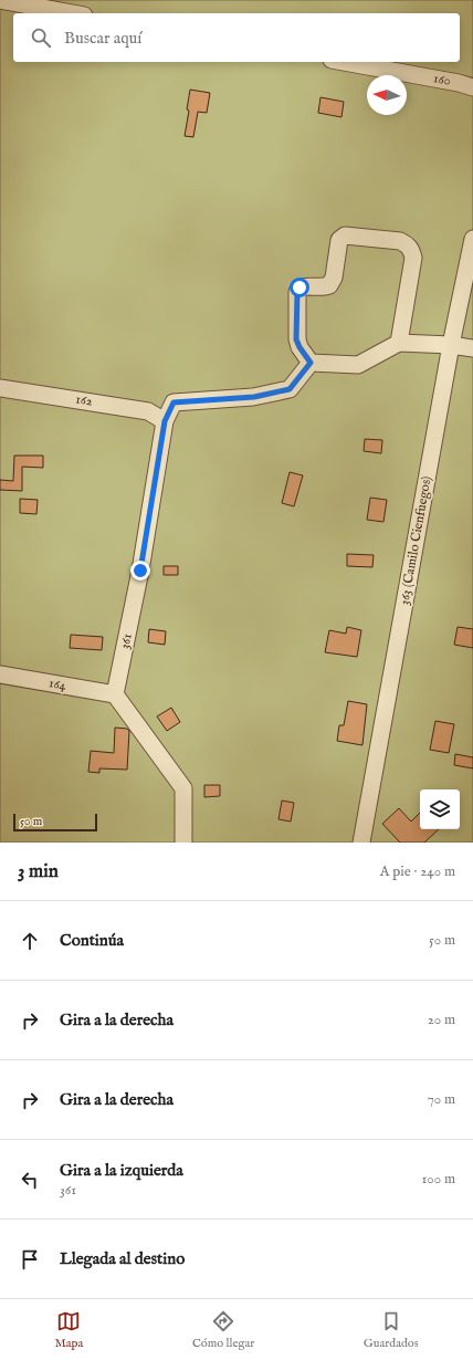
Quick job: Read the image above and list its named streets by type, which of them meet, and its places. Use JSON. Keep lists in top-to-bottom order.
{
  "streets": {
    "street": [
      "160",
      "162",
      "363 (Camilo Cienfuegos)",
      "361",
      "164"
    ]
  },
  "crossings": [
    ["162", "361"],
    ["361", "164"]
  ],
  "scale_bar": "50 m",
  "north": "left",
  "page": {
    "search": "Buscar aquí",
    "scale": "50 m",
    "heading": ["3 min", "A pie · 240 m"],
    "list": [
      ["Continúa", "50 m"],
      ["Gira a la derecha", "20 m"],
      ["Gira a la derecha", "70 m"],
      ["Gira a la izquierda", "361", "100 m"],
      "Llegada al destino"
    ],
    "nav": ["Mapa", "Cómo llegar", "Guardados"]
  }
}
